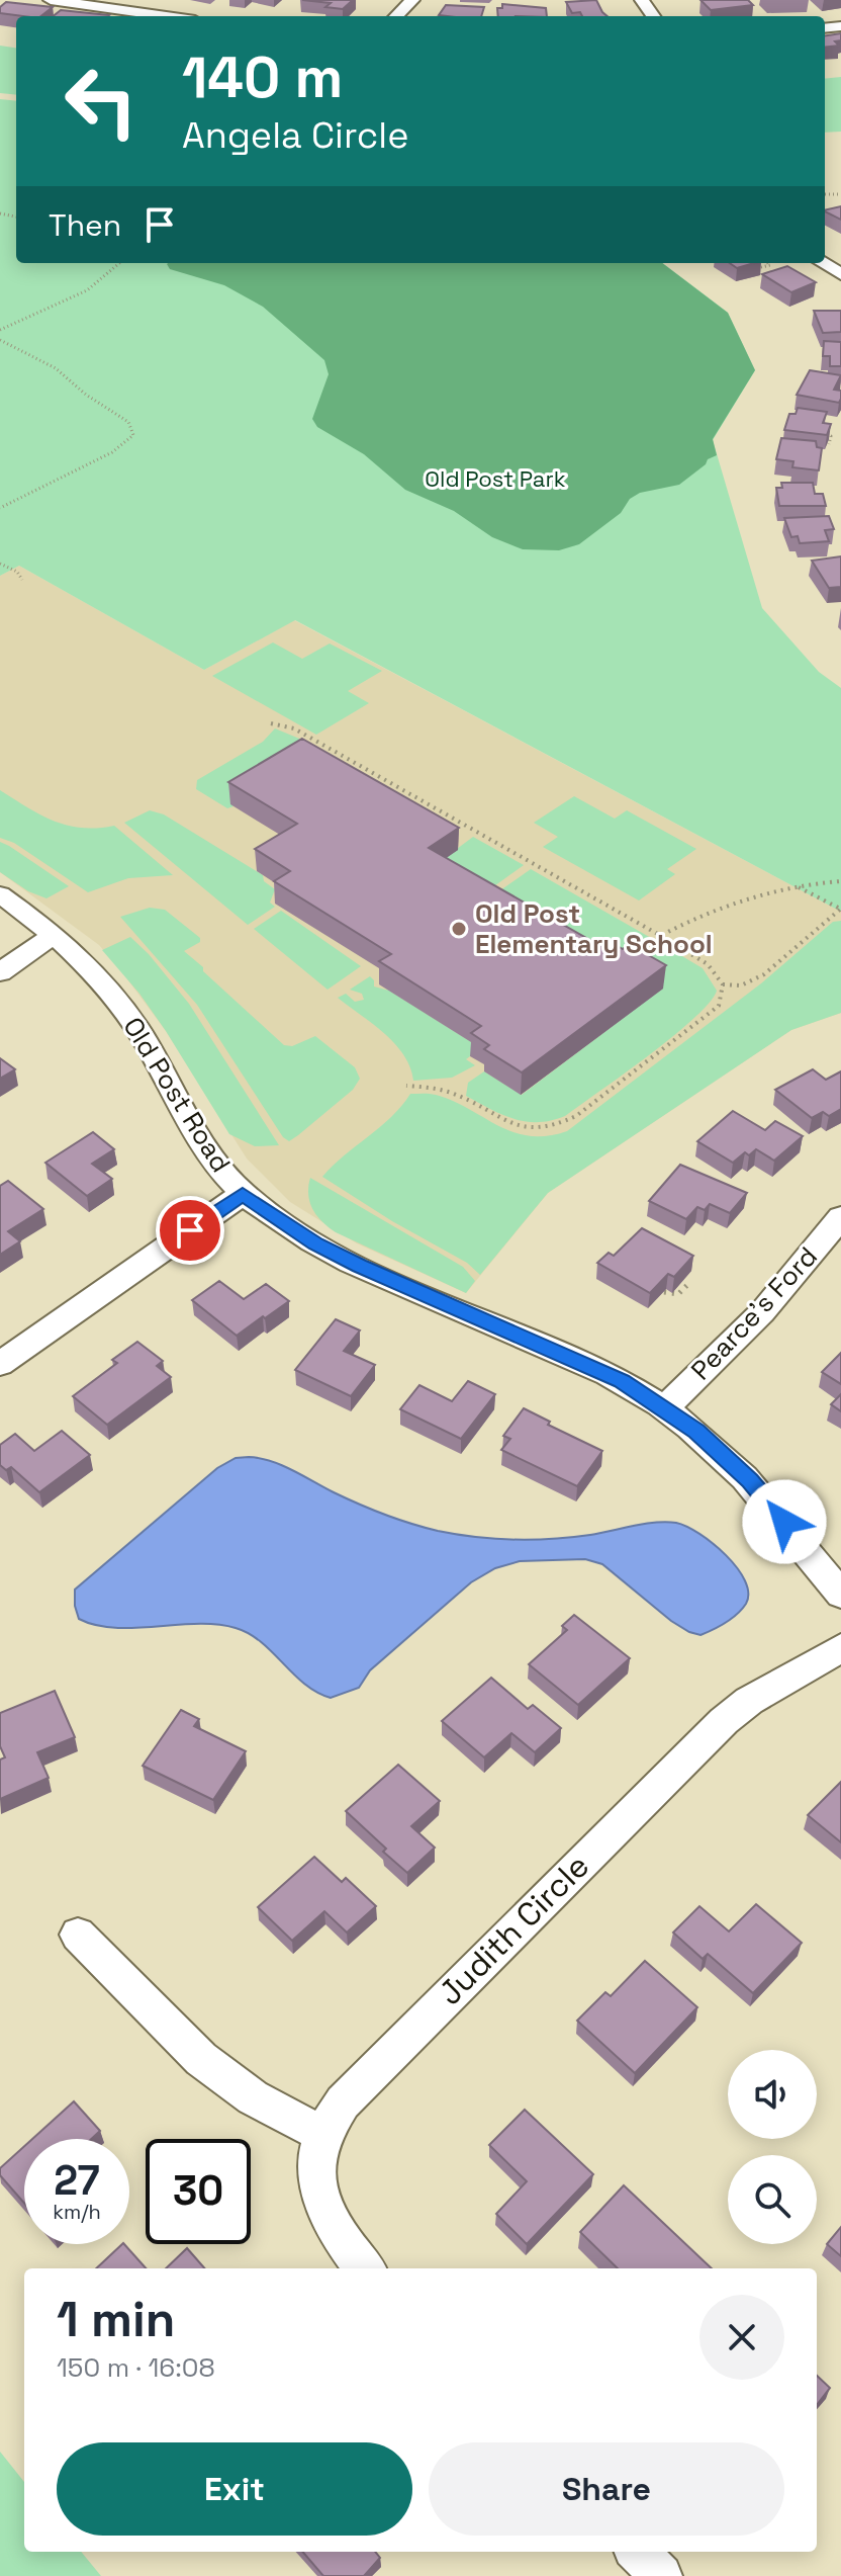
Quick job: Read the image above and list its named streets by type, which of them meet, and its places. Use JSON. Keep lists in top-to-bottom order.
{
  "streets": {
    "street": ["Old Post Road", "Pearce's Ford", "Judith Circle"]
  },
  "crossings": [
    ["Old Post Road", "Pearce's Ford"]
  ],
  "parks": ["Old Post Park"],
  "places": ["Old Post Elementary School"],
  "page": {
    "turn": ["140 m", "Angela Circle"],
    "then": "Then",
    "speed": "27 km/h",
    "limit": "30",
    "heading": ["1 min", "150 m · 16:08"],
    "buttons": ["Exit", "Share"]
  }
}
